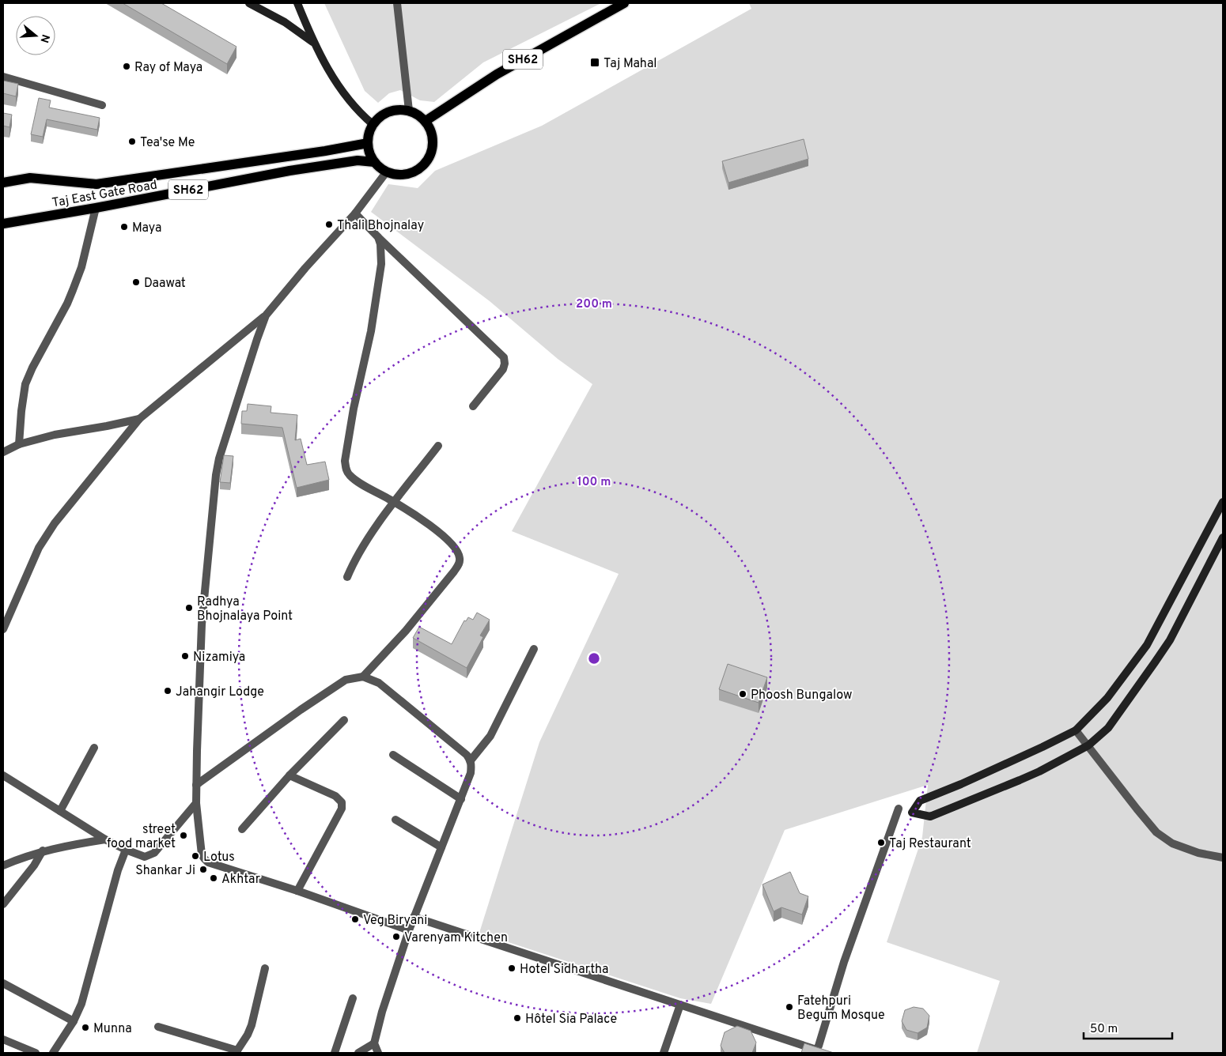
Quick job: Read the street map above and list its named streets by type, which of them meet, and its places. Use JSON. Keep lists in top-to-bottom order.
{
  "streets": {
    "main road": ["SH62", "Taj East Gate Road"]
  },
  "crossings": [
    ["SH62", "Taj East Gate Road"]
  ],
  "places": {
    "transit": ["Taj Mahal"],
    "other": [
      "Ray of Maya",
      "Tea'se Me",
      "Thali Bhojnalay",
      "Maya",
      "Daawat",
      "Radhya Bhojnalaya Point",
      "Nizamiya",
      "Jahangir Lodge",
      "Phoosh Bungalow",
      "street food market",
      "Taj Restaurant",
      "Lotus",
      "Shankar Ji",
      "Akhtar",
      "Veg Biryani",
      "Varenyam Kitchen",
      "Hotel Sidhartha",
      "Fatehpuri Begum Mosque",
      "Hôtel Sia Palace",
      "Munna"
    ]
  },
  "scale_bar": "50 m",
  "north": "right",
  "rings": ["200 m", "100 m"]
}
